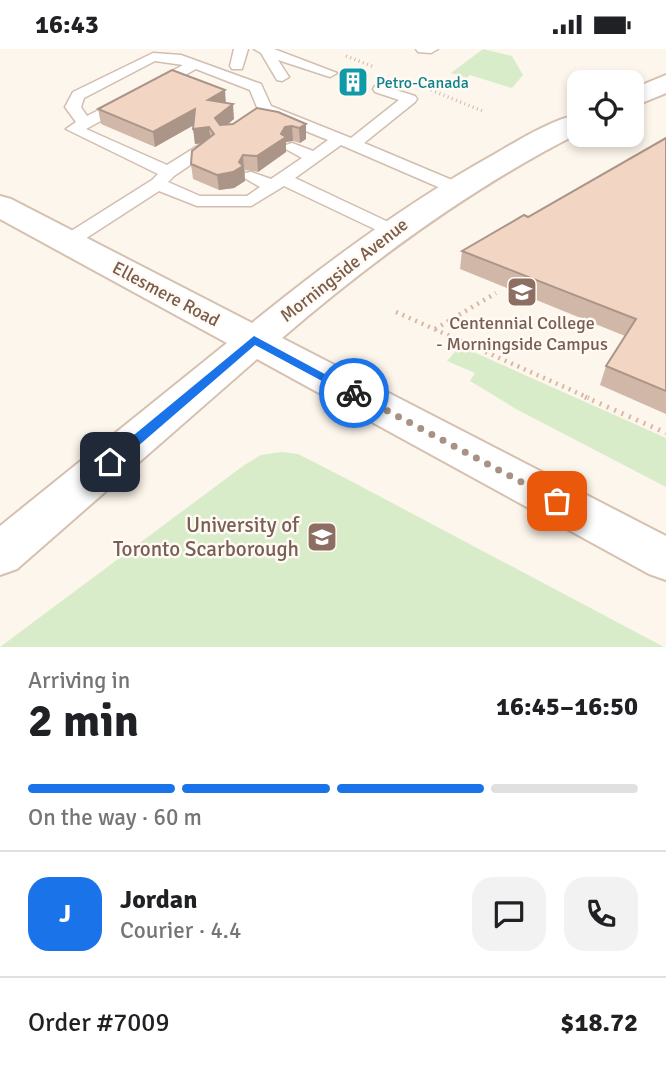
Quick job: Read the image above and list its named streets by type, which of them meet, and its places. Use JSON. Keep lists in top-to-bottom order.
{
  "streets": {
    "main road": ["Morningside Avenue", "Ellesmere Road"]
  },
  "crossings": [
    ["Morningside Avenue", "Ellesmere Road"]
  ],
  "places": {
    "building": ["Petro-Canada"],
    "school or university": ["Centennial College - Morningside Campus", "University of Toronto Scarborough"]
  },
  "page": {
    "status": "16:43",
    "heading": ["2 min", "Arriving in", "16:45–16:50"],
    "panel": [
      "Jordan",
      "Courier · 4.4",
      "Order #7009",
      "$18.72"
    ],
    "bar": "On the way · 60 m",
    "round": "J"
  }
}
